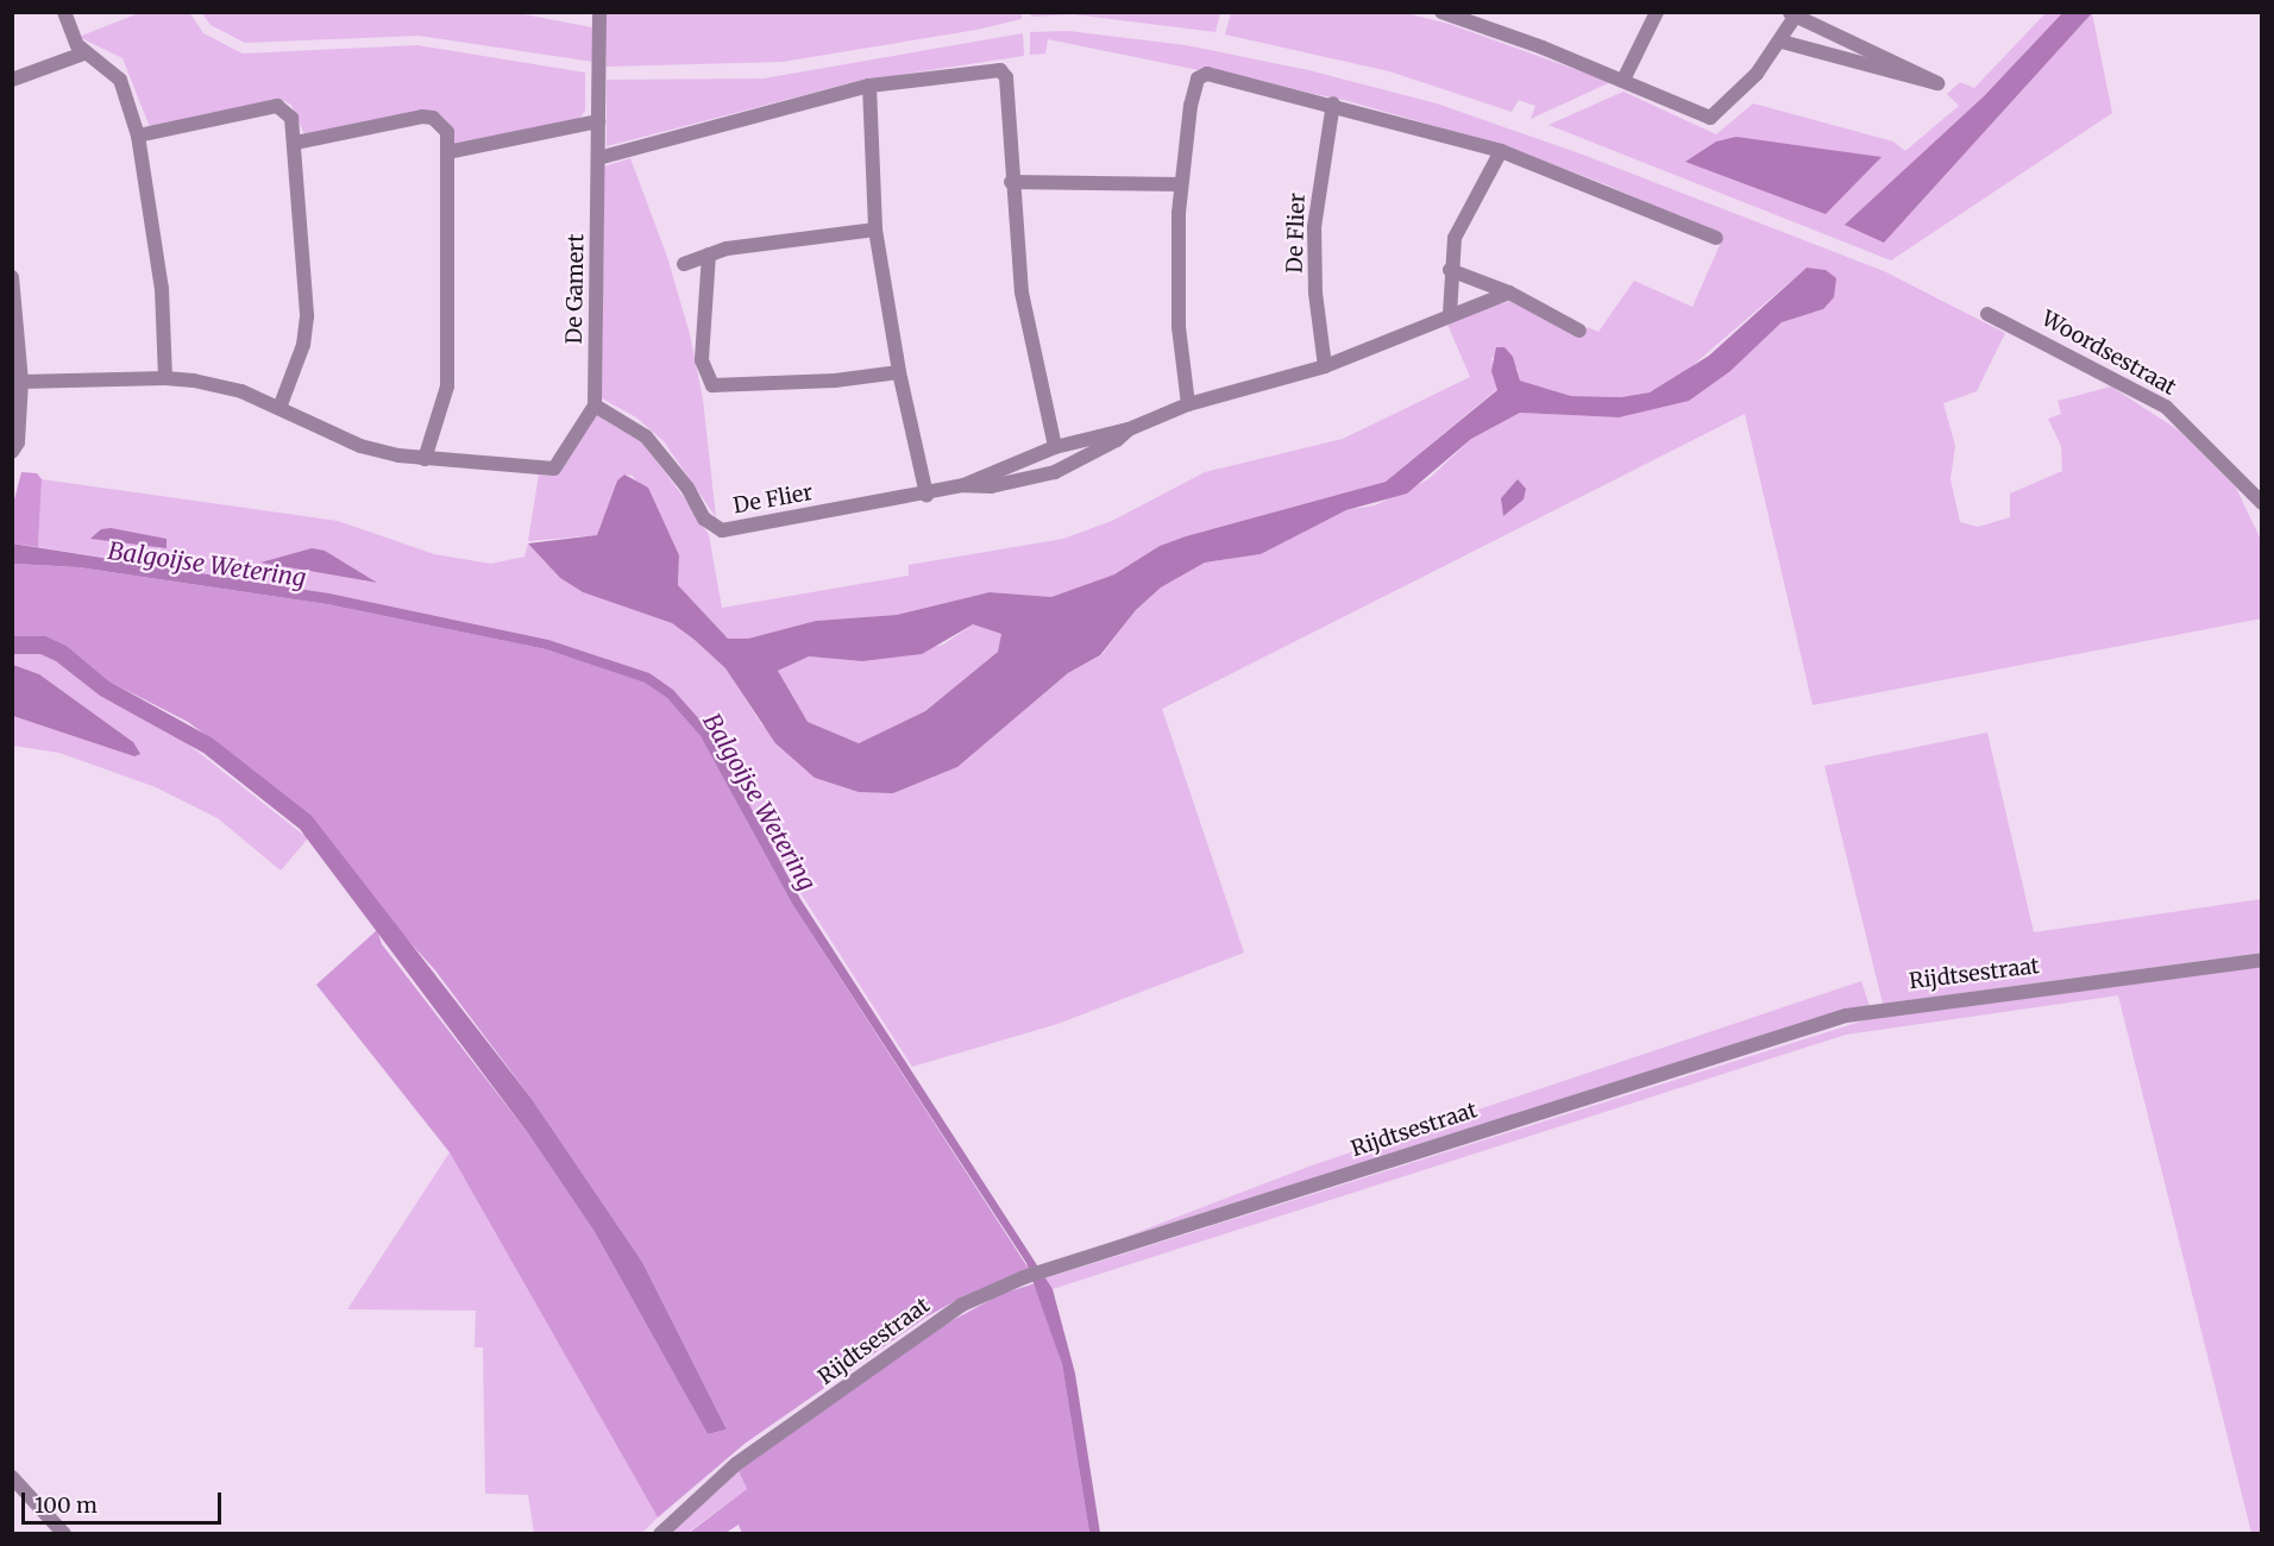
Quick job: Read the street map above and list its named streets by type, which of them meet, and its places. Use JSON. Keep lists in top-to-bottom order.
{
  "streets": {
    "street": [
      "De Flier",
      "De Gamert",
      "Woordsestraat",
      "Rijdtsestraat"
    ]
  },
  "crossings": [
    ["De Flier", "De Gamert"]
  ],
  "water": ["Balgoijse Wetering"],
  "scale_bar": "100 m"
}
